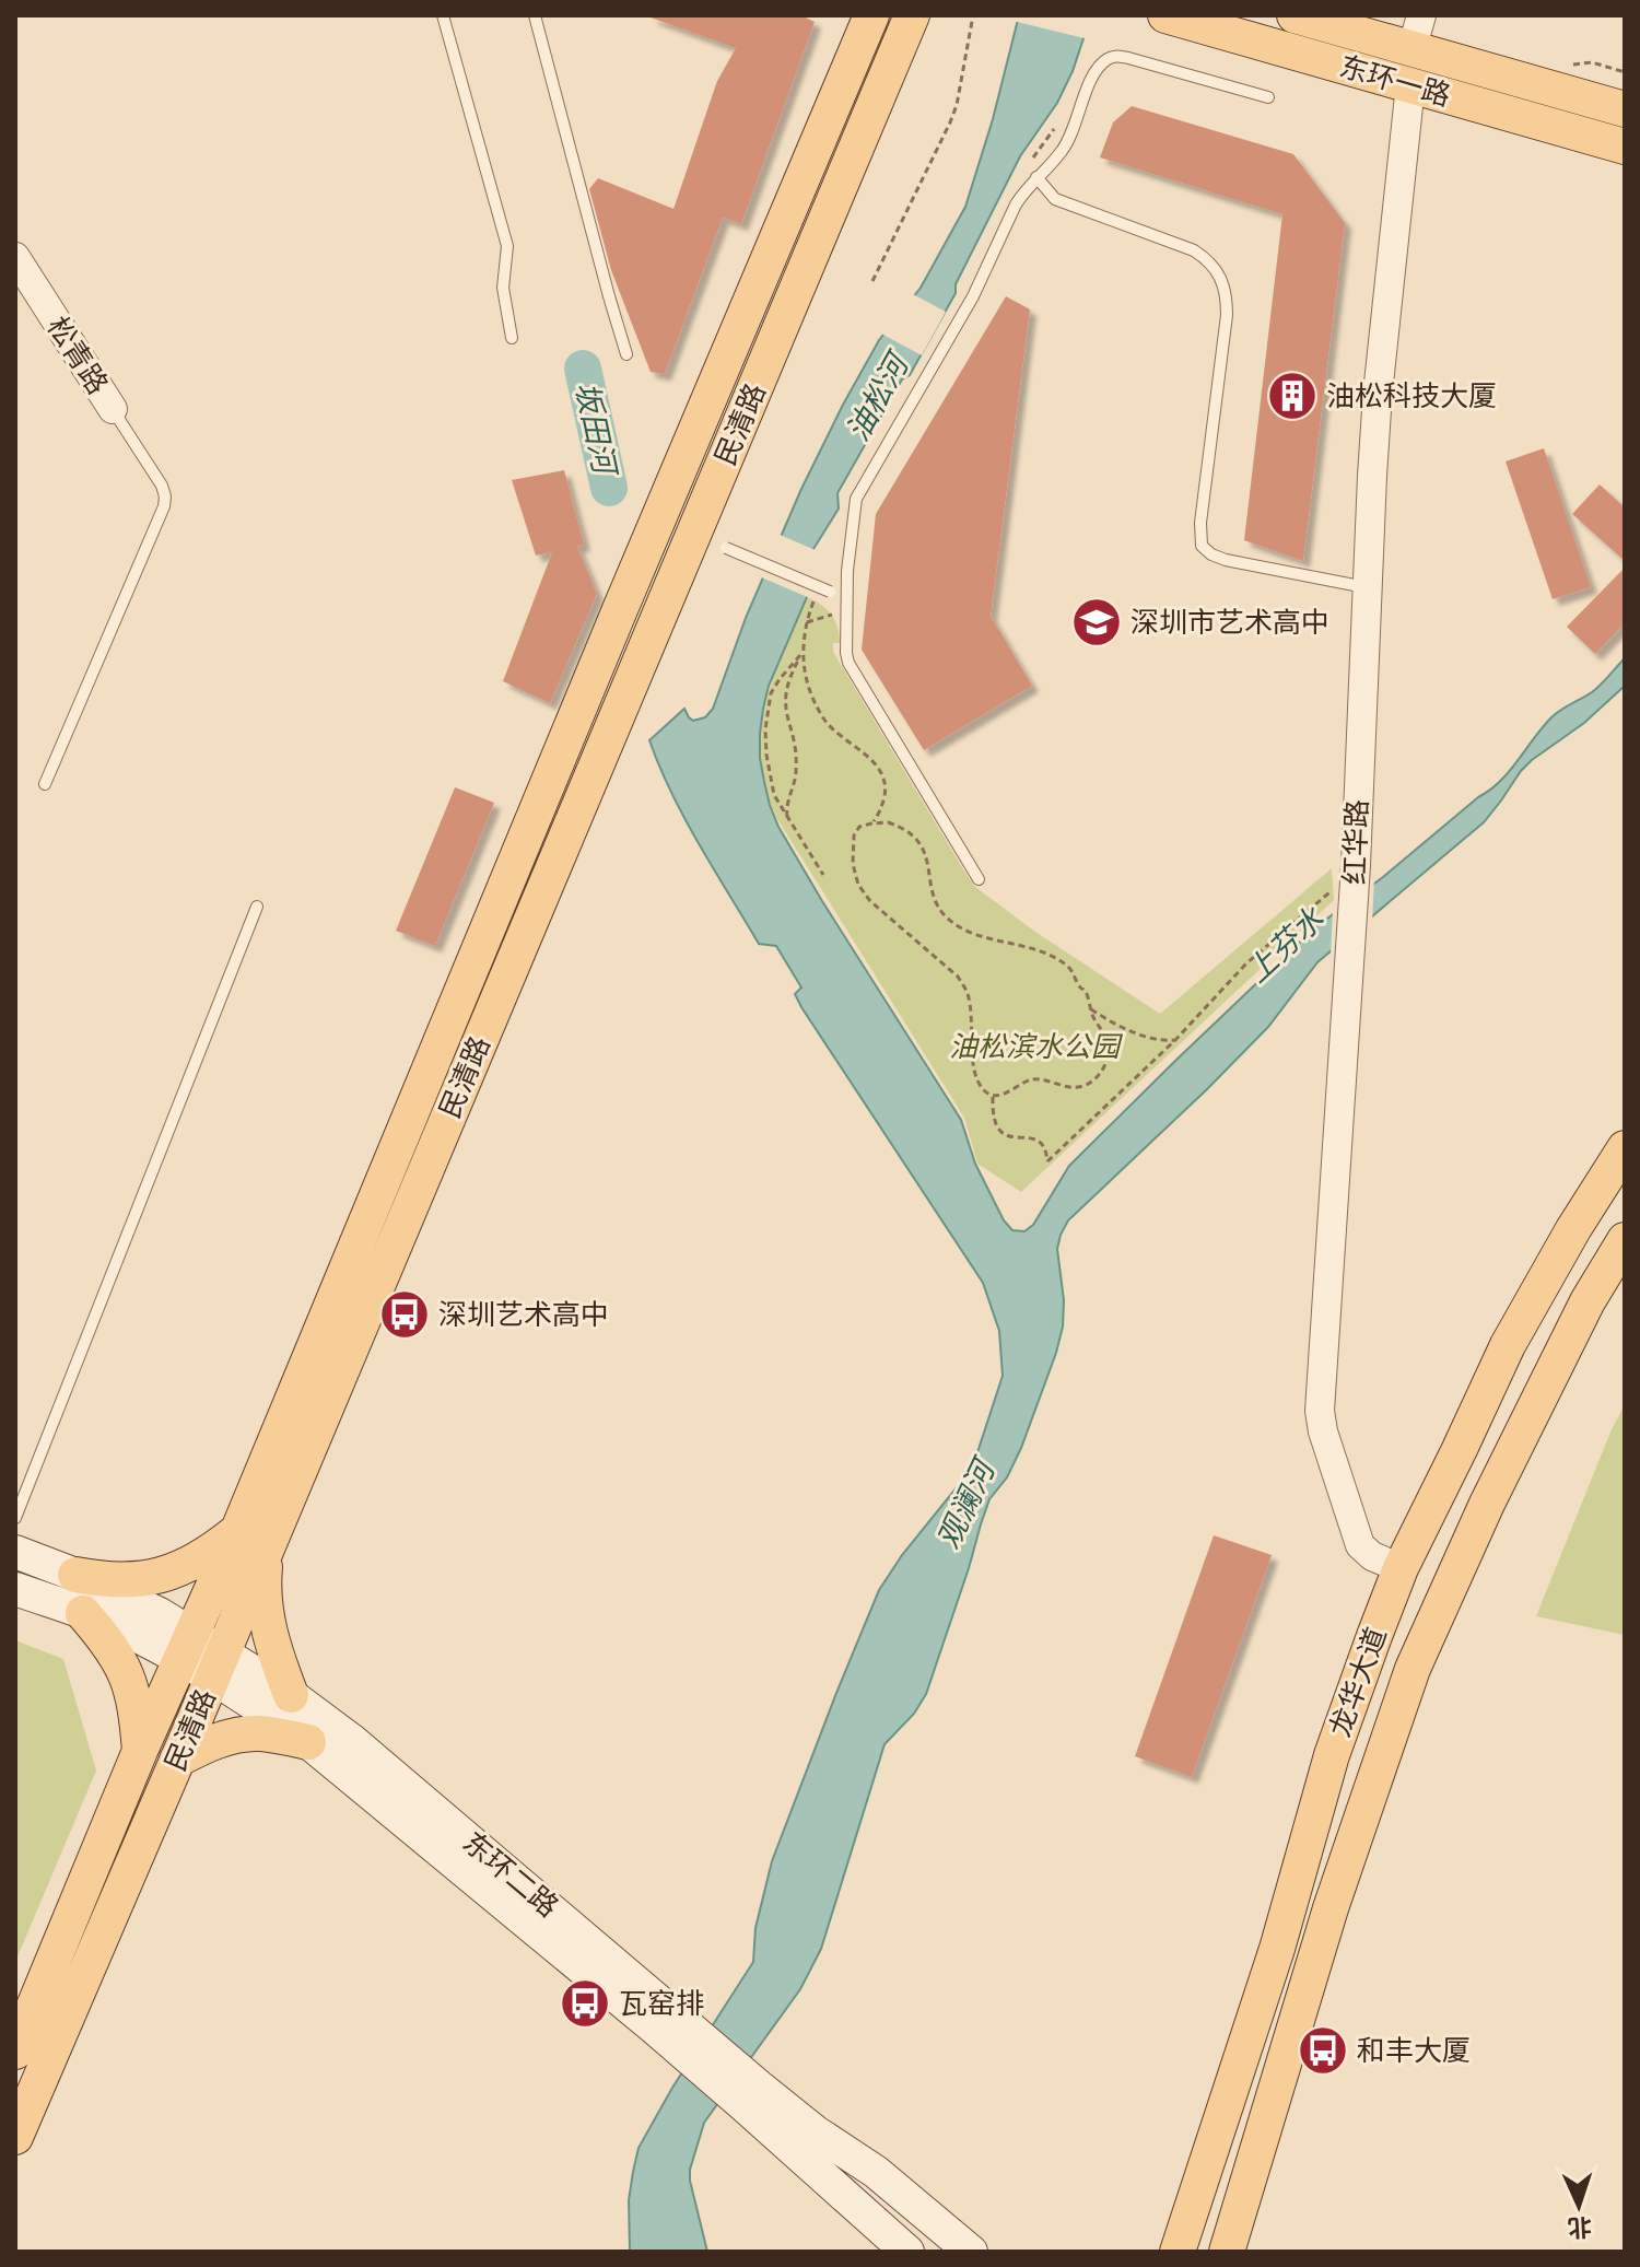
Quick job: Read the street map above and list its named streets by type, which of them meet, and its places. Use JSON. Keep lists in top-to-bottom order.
{
  "streets": {
    "main road": [
      "东环一路",
      "民清路",
      "龙华大道",
      "东环二路"
    ],
    "street": ["松青路", "红华路"]
  },
  "crossings": [
    ["东环一路", "红华路"],
    ["民清路", "东环二路"],
    ["红华路", "龙华大道"]
  ],
  "water": [
    "油松河",
    "坂田河",
    "上芬水",
    "观澜河"
  ],
  "parks": ["油松滨水公园"],
  "places": {
    "building": ["油松科技大厦"],
    "school or university": ["深圳市艺术高中"],
    "bus stop": ["深圳艺术高中", "瓦窑排", "和丰大厦"]
  },
  "north": "bottom"
}
